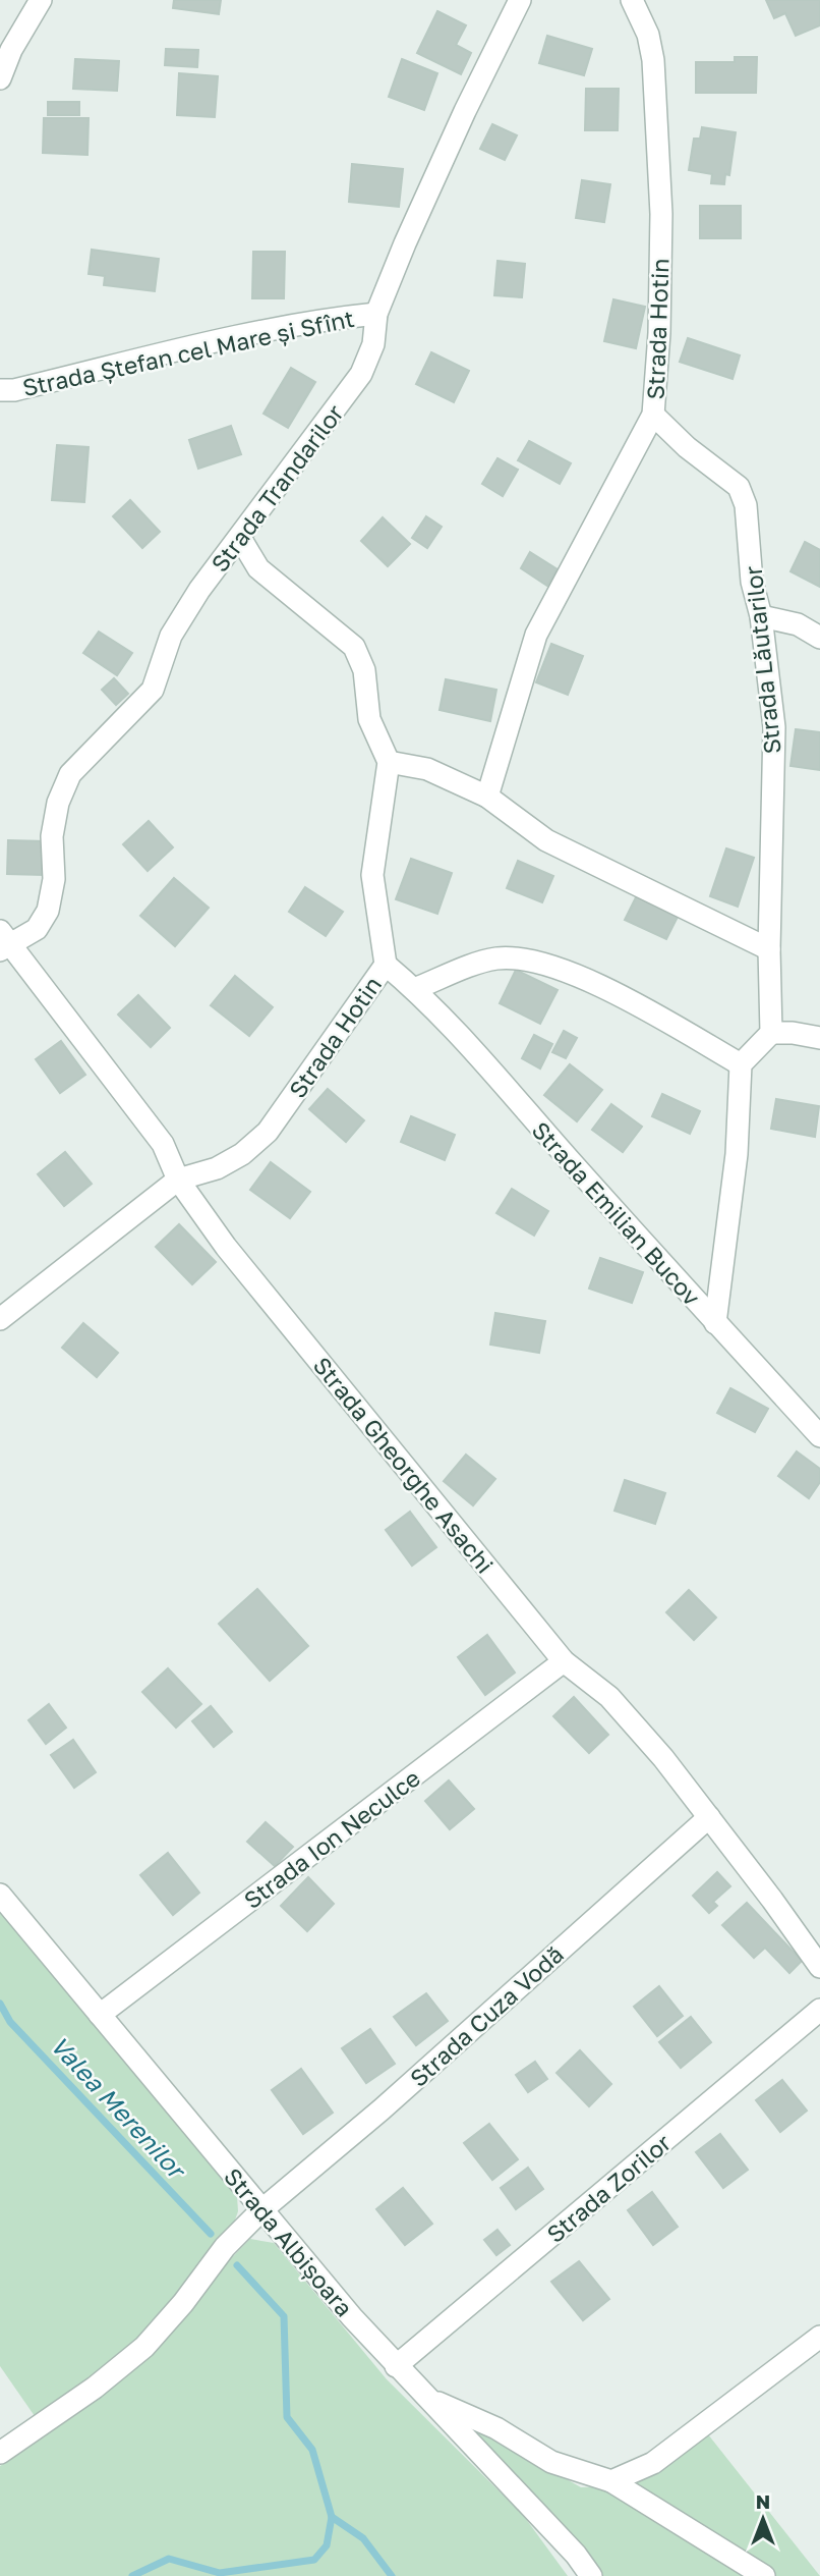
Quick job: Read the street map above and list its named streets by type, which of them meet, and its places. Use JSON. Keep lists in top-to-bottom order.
{
  "streets": {
    "street": [
      "Strada Hotin",
      "Strada Ștefan cel Mare și Sfînt",
      "Strada Trandarilor",
      "Strada Lăutarilor",
      "Strada Emilian Bucov",
      "Strada Gheorghe Asachi",
      "Strada Ion Neculce",
      "Strada Cuza Vodă",
      "Strada Zorilor",
      "Strada Albișoara"
    ]
  },
  "crossings": [
    ["Strada Hotin", "Strada Lăutarilor"],
    ["Strada Hotin", "Strada Emilian Bucov"],
    ["Strada Hotin", "Strada Gheorghe Asachi"],
    ["Strada Ștefan cel Mare și Sfînt", "Strada Trandarilor"],
    ["Strada Trandarilor", "Strada Gheorghe Asachi"],
    ["Strada Gheorghe Asachi", "Strada Ion Neculce"],
    ["Strada Gheorghe Asachi", "Strada Cuza Vodă"],
    ["Strada Ion Neculce", "Strada Albișoara"],
    ["Strada Cuza Vodă", "Strada Albișoara"],
    ["Strada Zorilor", "Strada Albișoara"]
  ],
  "water": ["Valea Merenilor"],
  "north": "top"
}
